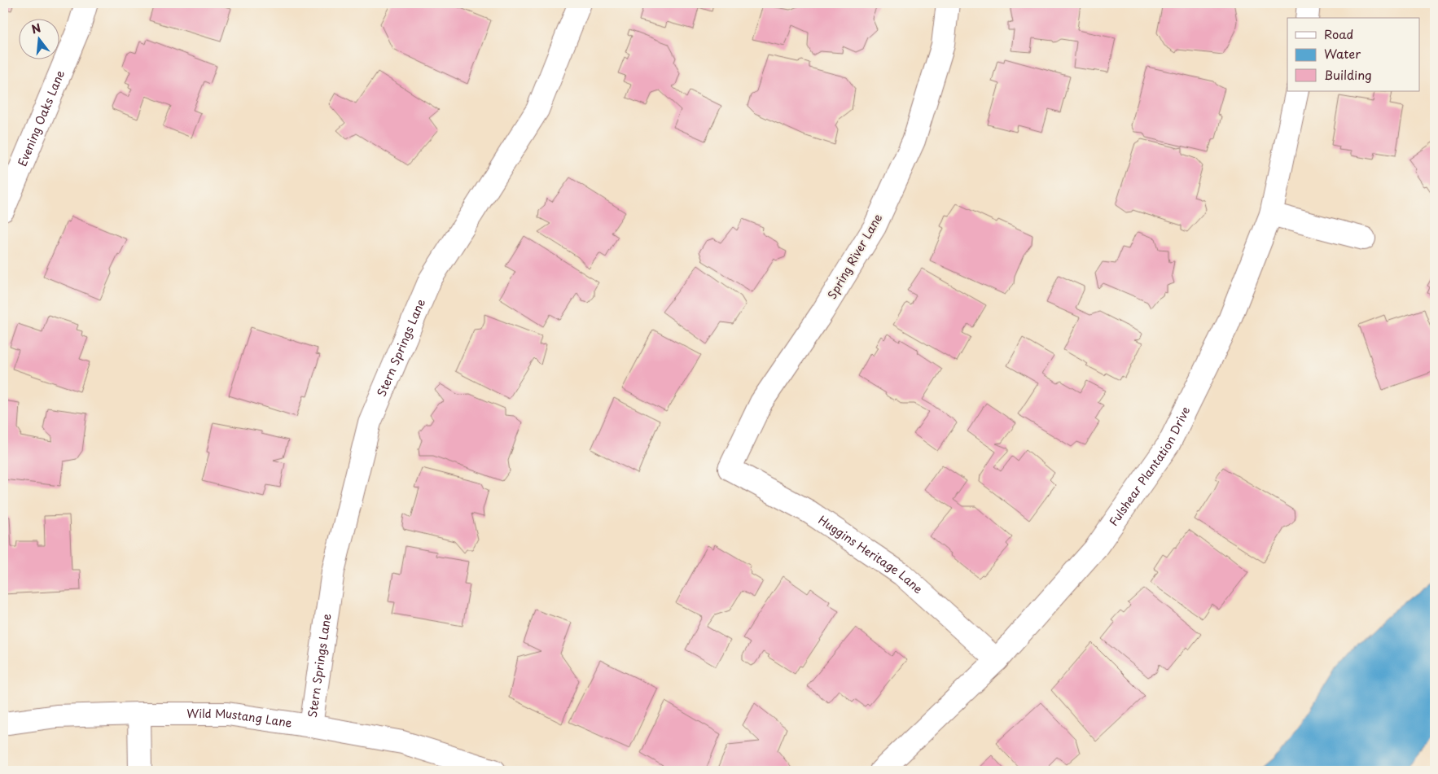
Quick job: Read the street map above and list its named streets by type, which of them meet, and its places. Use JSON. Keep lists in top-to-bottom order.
{
  "streets": {
    "street": [
      "Evening Oaks Lane",
      "Spring River Lane",
      "Stern Springs Lane",
      "Fulshear Plantation Drive",
      "Huggins Heritage Lane",
      "Wild Mustang Lane"
    ]
  },
  "crossings": [
    ["Spring River Lane", "Huggins Heritage Lane"],
    ["Stern Springs Lane", "Wild Mustang Lane"],
    ["Fulshear Plantation Drive", "Huggins Heritage Lane"]
  ],
  "legend": ["Road", "Water", "Building"],
  "north": "top"
}
